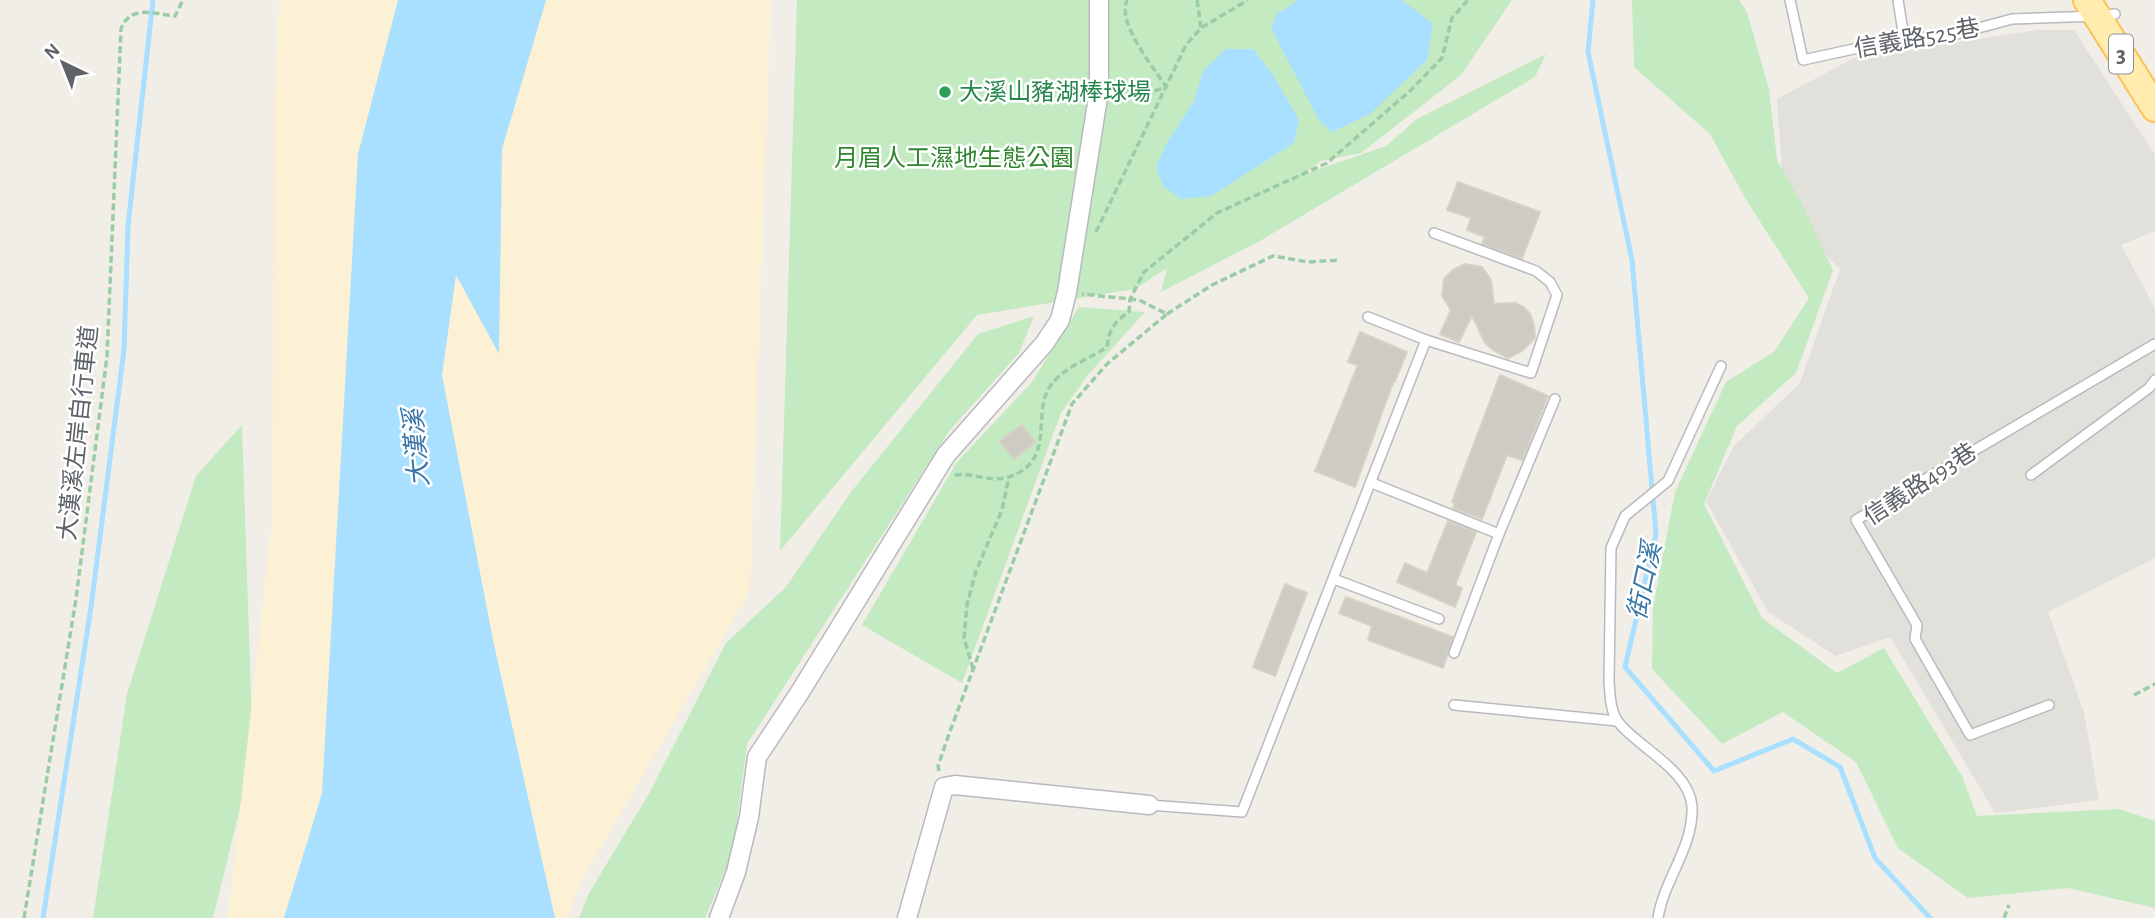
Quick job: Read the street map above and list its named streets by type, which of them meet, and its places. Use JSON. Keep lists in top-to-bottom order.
{
  "streets": {
    "main road": ["3"],
    "lane": ["信義路525巷", "信義路493巷"],
    "path": ["大漢溪左岸自行車道"]
  },
  "crossings": [
    ["信義路525巷", "3"]
  ],
  "water": ["大漢溪", "街口溪"],
  "parks": ["月眉人工濕地生態公園"],
  "places": ["大溪山豬湖棒球場"],
  "north": "top left"
}
